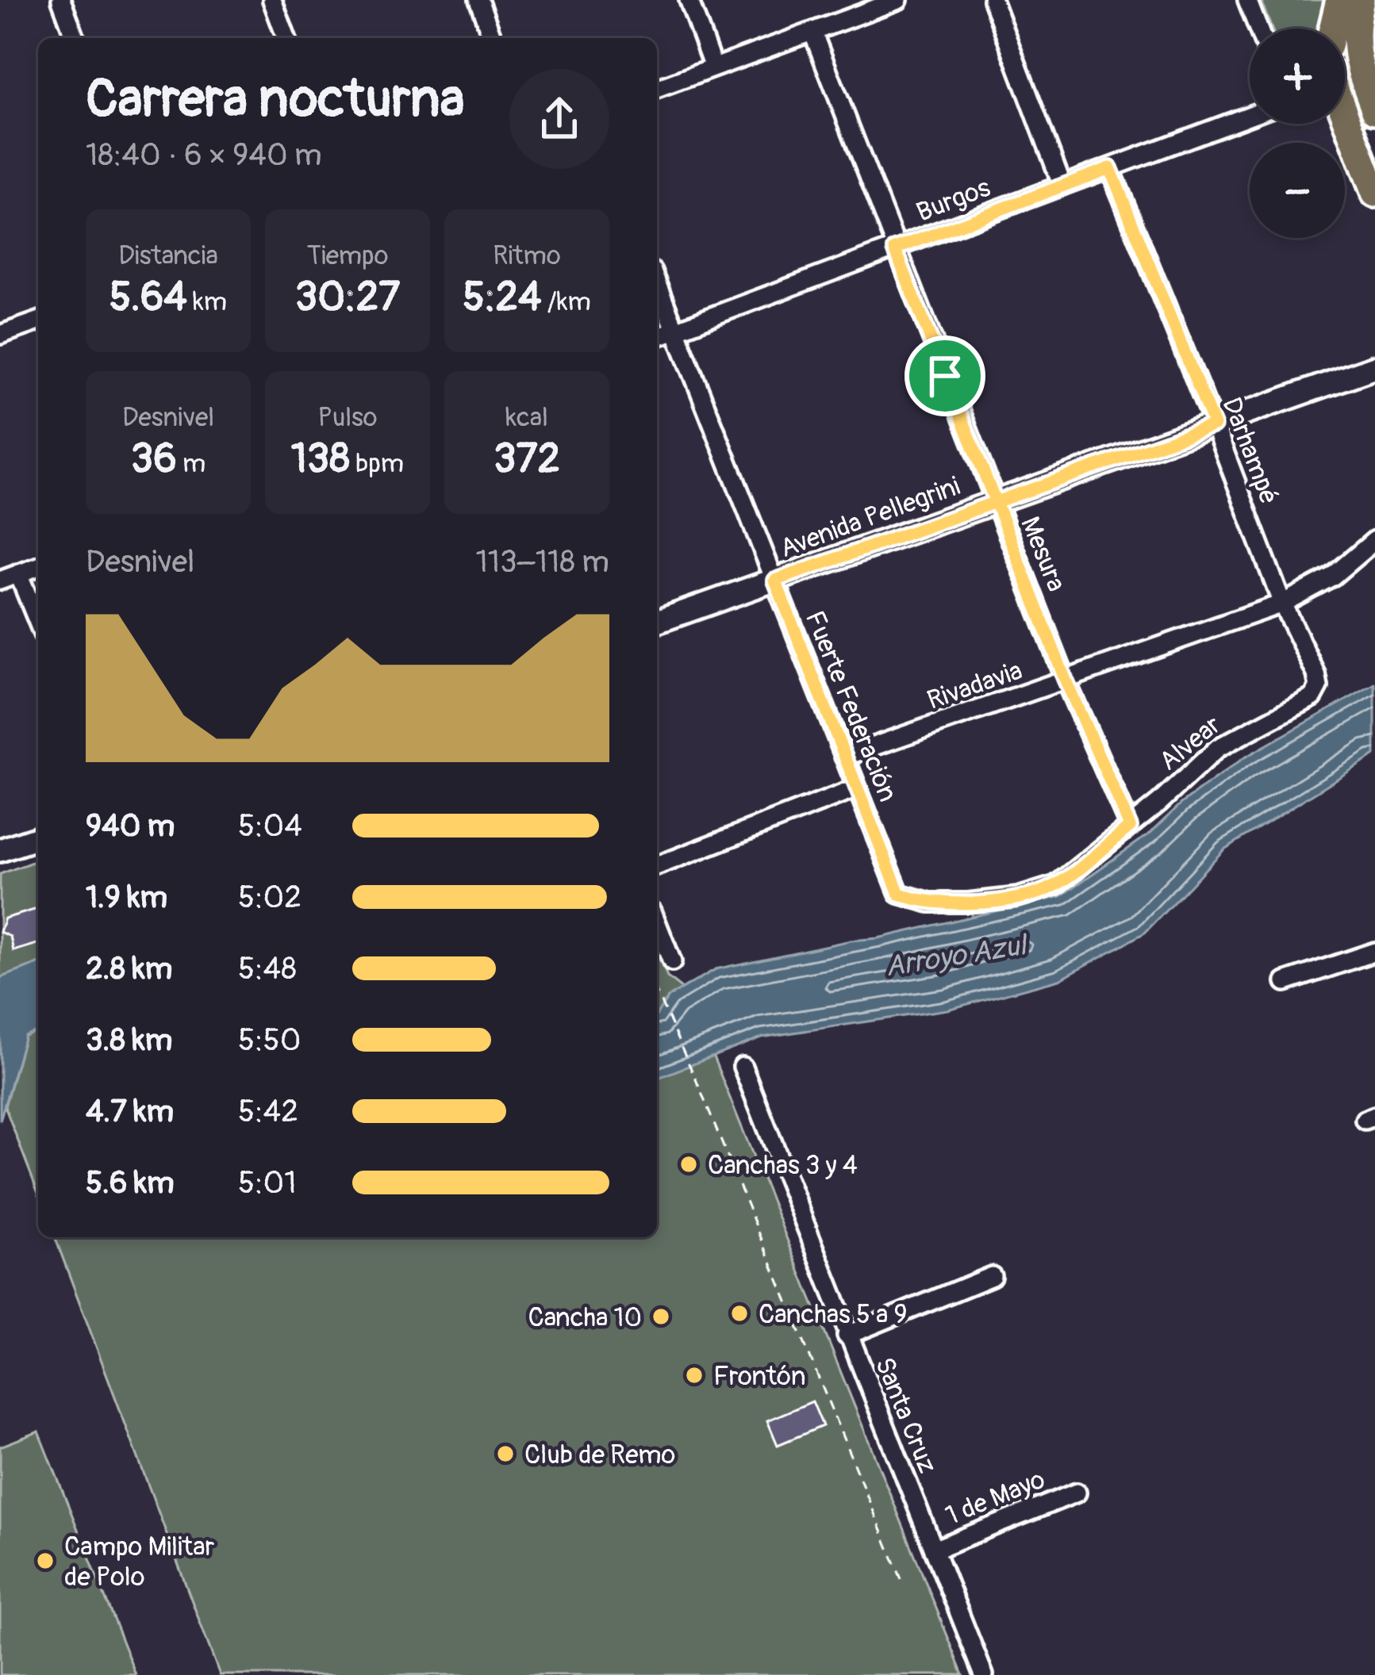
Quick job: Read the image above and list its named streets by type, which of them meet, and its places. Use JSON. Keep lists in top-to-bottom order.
{
  "streets": {
    "main road": ["Avenida Pellegrini"],
    "street": [
      "Burgos",
      "Darhampé",
      "Mesura",
      "Rivadavia",
      "Fuerte Federación",
      "Alvear",
      "Santa Cruz",
      "1 de Mayo"
    ]
  },
  "crossings": [
    ["Burgos", "Darhampé"],
    ["Burgos", "Mesura"],
    ["Burgos", "Fuerte Federación"],
    ["Darhampé", "Avenida Pellegrini"],
    ["Darhampé", "Rivadavia"],
    ["Darhampé", "Alvear"],
    ["Avenida Pellegrini", "Mesura"],
    ["Avenida Pellegrini", "Fuerte Federación"],
    ["Mesura", "Rivadavia"],
    ["Mesura", "Alvear"],
    ["Rivadavia", "Fuerte Federación"],
    ["Fuerte Federación", "Alvear"],
    ["Santa Cruz", "1 de Mayo"]
  ],
  "water": ["Arroyo Azul"],
  "places": [
    "Canchas 3 y 4",
    "Canchas 5 a 9",
    "Cancha 10",
    "Frontón",
    "Club de Remo",
    "Campo Militar de Polo"
  ],
  "page": {
    "map_buttons": ["+", "−"],
    "heading": ["Carrera nocturna", "18:40 · 6 × 940 m"],
    "stats": [
      ["Distancia", "5.64 km"],
      ["Tiempo", "30:27"],
      ["Ritmo", "5:24 /km"],
      ["Desnivel", "36 m"],
      ["Pulso", "138 bpm"],
      ["kcal", "372"]
    ],
    "chart": ["Desnivel", "113–118 m"],
    "list": [
      {
        "name": "940 m",
        "note": "5:04"
      },
      {
        "name": "1.9 km",
        "note": "5:02"
      },
      {
        "name": "2.8 km",
        "note": "5:48"
      },
      {
        "name": "3.8 km",
        "note": "5:50"
      },
      {
        "name": "4.7 km",
        "note": "5:42"
      },
      {
        "name": "5.6 km",
        "note": "5:01"
      }
    ]
  }
}
